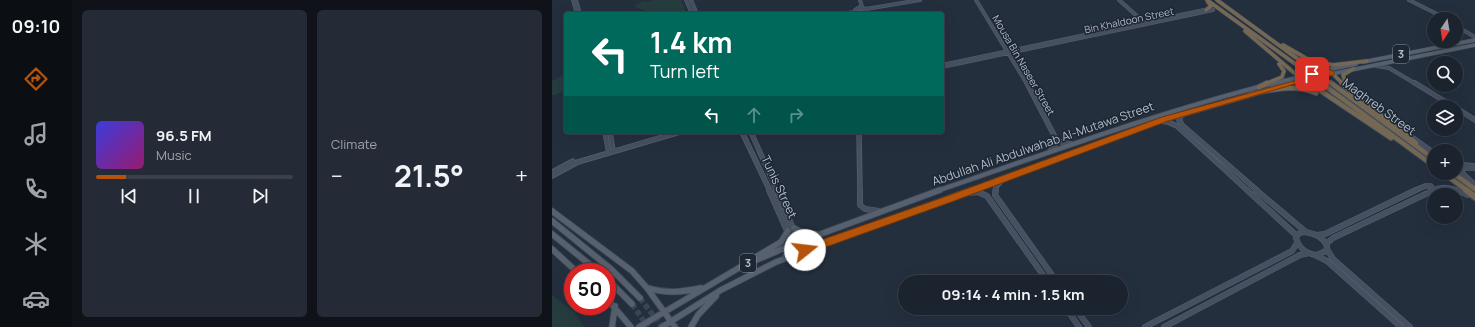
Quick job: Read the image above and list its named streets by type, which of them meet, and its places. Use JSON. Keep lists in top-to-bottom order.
{
  "streets": {
    "highway": ["Maghreb Street"],
    "main road": ["3", "Abdullah Ali Abdulwahab Al-Mutawa Street"],
    "street": ["Bin Khaldoon Street", "Mousa Bin Naseer Street", "Tunis Street"]
  },
  "crossings": [
    ["Bin Khaldoon Street", "Mousa Bin Naseer Street"],
    ["3", "Abdullah Ali Abdulwahab Al-Mutawa Street"],
    ["Abdullah Ali Abdulwahab Al-Mutawa Street", "Tunis Street"]
  ],
  "north": "bottom",
  "page": {
    "tabs": "09:10",
    "tile": "Climate",
    "map_buttons": ["+", "−"],
    "turn": ["1.4 km", "Turn left"],
    "song": ["96.5 FM", "Music"],
    "heat": ["−", "21.5°", "+"],
    "limit": "50",
    "trip": "09:14 · 4 min · 1.5 km"
  }
}
